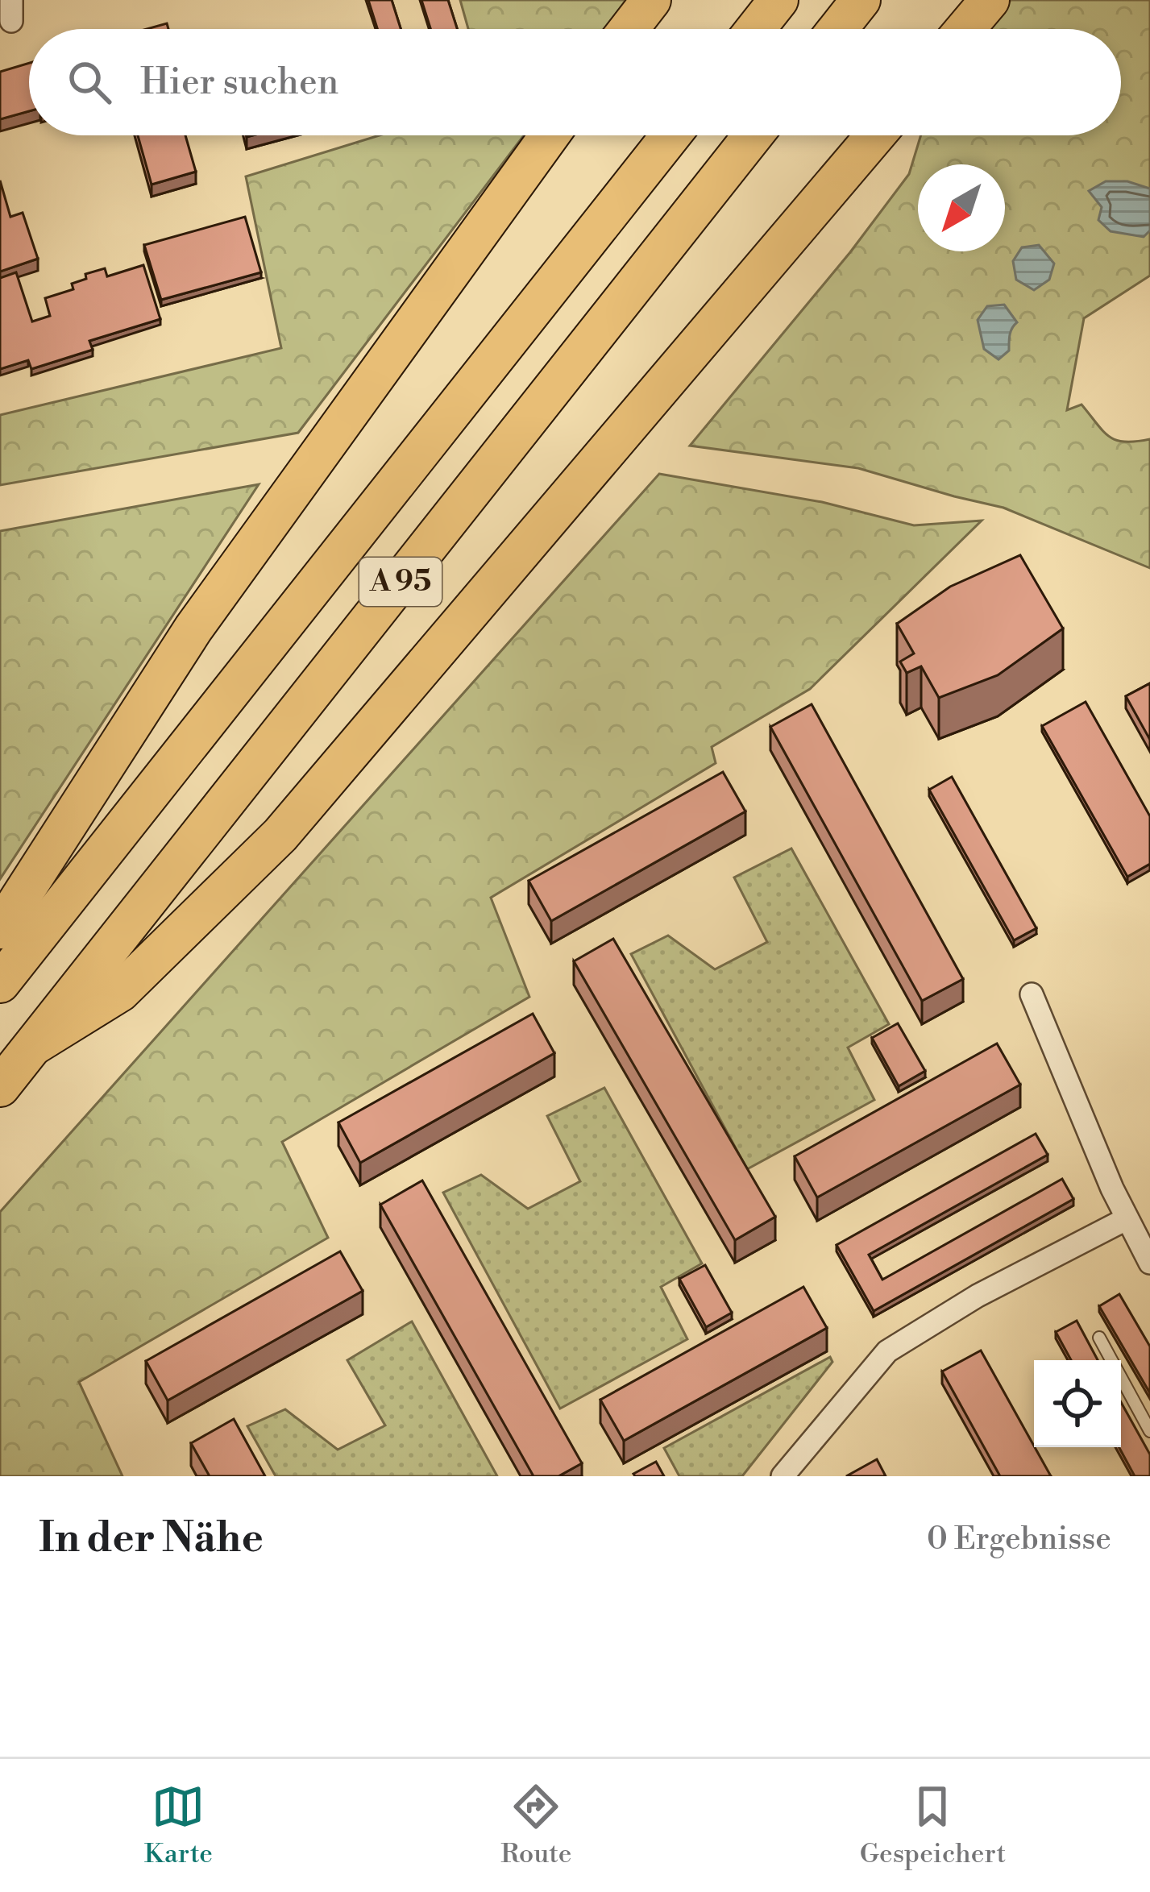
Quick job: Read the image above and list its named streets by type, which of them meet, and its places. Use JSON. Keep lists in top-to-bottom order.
{
  "streets": {
    "highway": ["A 95"]
  },
  "north": "bottom left",
  "page": {
    "search": "Hier suchen",
    "heading": ["In der Nähe", "0 Ergebnisse"],
    "nav": ["Karte", "Route", "Gespeichert"]
  }
}
